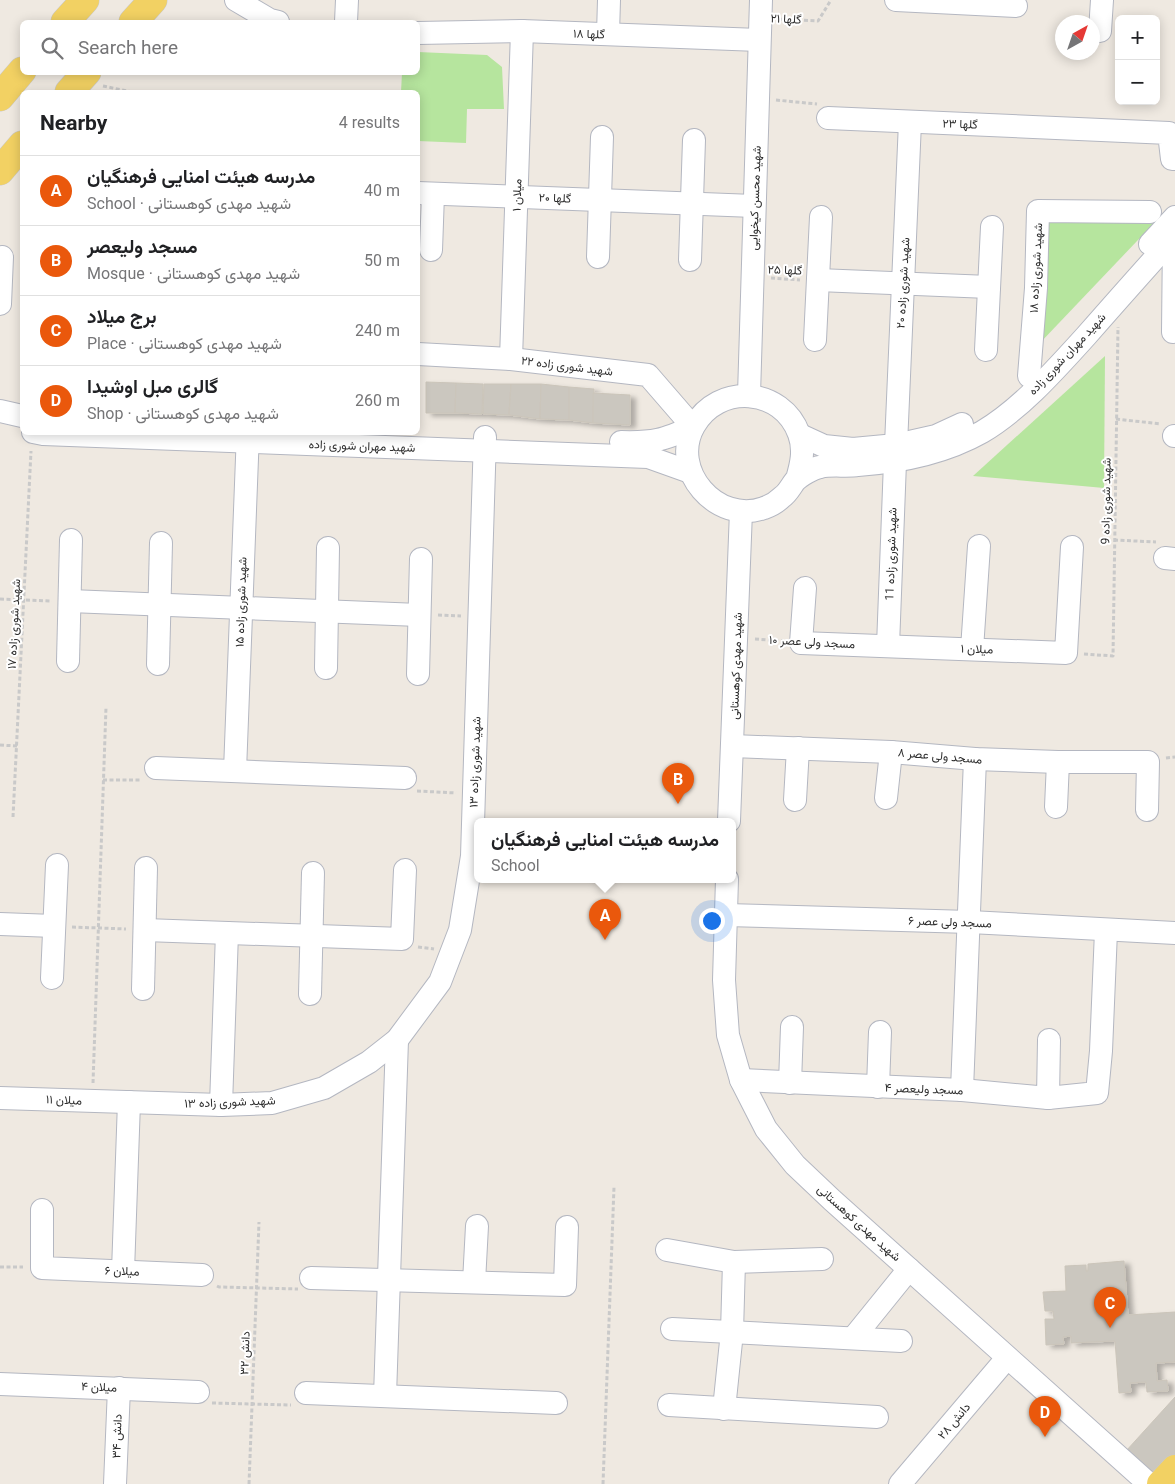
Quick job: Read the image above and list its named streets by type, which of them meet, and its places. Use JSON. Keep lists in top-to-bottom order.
{
  "streets": {
    "street": [
      "گلها ۱۸",
      "گلها ۲۳",
      "میلان ۱",
      "گلها ۲۰",
      "شهید محسن کیخوایی",
      "شهید شوری زاده ۱۸",
      "شهید شوری زاده ۲۰",
      "شهید مهران شوری زاده",
      "شهید شوری زاده ۲۲",
      "شهید شوری زاده 11",
      "شهید شوری زاده ۱۵",
      "مسجد ولی عصر ۱۰",
      "شهید مهدی کوهستانی",
      "مسجد ولی عصر ۸",
      "شهید شوری زاده ۱۳",
      "مسجد ولی عصر ۶",
      "مسجد ولیعصر ۴",
      "میلان ۱۱",
      "میلان ۶",
      "میلان ۴",
      "دانش ۲۸",
      "دانش ۳۴"
    ],
    "path": [
      "گلها ۲۱",
      "گلها ۲۵",
      "شهید شوری زاده 9",
      "شهید شوری زاده ۱۷",
      "دانش ۳۲"
    ]
  },
  "crossings": [
    ["گلها ۲۱", "شهید محسن کیخوایی"],
    ["گلها ۱۸", "میلان ۱"],
    ["گلها ۱۸", "شهید محسن کیخوایی"],
    ["گلها ۲۳", "شهید شوری زاده ۲۰"],
    ["میلان ۱", "گلها ۲۰"],
    ["میلان ۱", "شهید شوری زاده ۲۲"],
    ["میلان ۱", "شهید شوری زاده 9"],
    ["میلان ۱", "شهید شوری زاده 11"],
    ["میلان ۱", "مسجد ولی عصر ۱۰"],
    ["گلها ۲۰", "شهید محسن کیخوایی"],
    ["شهید محسن کیخوایی", "گلها ۲۵"],
    ["شهید محسن کیخوایی", "شهید مهران شوری زاده"],
    ["شهید محسن کیخوایی", "شهید شوری زاده ۲۲"],
    ["شهید محسن کیخوایی", "شهید مهدی کوهستانی"],
    ["شهید شوری زاده ۱۸", "شهید مهران شوری زاده"],
    ["شهید شوری زاده ۲۰", "شهید مهران شوری زاده"],
    ["شهید شوری زاده ۲۰", "شهید شوری زاده 11"],
    ["شهید مهران شوری زاده", "شهید شوری زاده ۲۲"],
    ["شهید مهران شوری زاده", "شهید شوری زاده 9"],
    ["شهید مهران شوری زاده", "شهید شوری زاده 11"],
    ["شهید مهران شوری زاده", "شهید شوری زاده ۱۵"],
    ["شهید مهران شوری زاده", "شهید مهدی کوهستانی"],
    ["شهید مهران شوری زاده", "شهید شوری زاده ۱۳"],
    ["شهید شوری زاده ۲۲", "شهید مهدی کوهستانی"],
    ["شهید شوری زاده 11", "مسجد ولی عصر ۱۰"],
    ["مسجد ولی عصر ۱۰", "شهید مهدی کوهستانی"],
    ["شهید مهدی کوهستانی", "مسجد ولی عصر ۸"],
    ["شهید مهدی کوهستانی", "مسجد ولی عصر ۶"],
    ["شهید مهدی کوهستانی", "مسجد ولیعصر ۴"],
    ["شهید مهدی کوهستانی", "دانش ۲۸"],
    ["شهید شوری زاده ۱۳", "میلان ۱۱"],
    ["مسجد ولی عصر ۶", "مسجد ولیعصر ۴"],
    ["میلان ۴", "دانش ۳۴"]
  ],
  "north": "top right",
  "page": {
    "map_buttons": ["+", "−"],
    "search": "Search here",
    "heading": ["Nearby", "4 results"],
    "list": [
      {
        "mark": "A",
        "name": "مدرسه هیئت امنایی فرهنگیان",
        "note": "School · شهید مهدی کوهستانی",
        "value": "40 m"
      },
      {
        "mark": "B",
        "name": "مسجد ولیعصر",
        "note": "Mosque · شهید مهدی کوهستانی",
        "value": "50 m"
      },
      {
        "mark": "C",
        "name": "برج میلاد",
        "note": "Place · شهید مهدی کوهستانی",
        "value": "240 m"
      },
      {
        "mark": "D",
        "name": "گالری مبل اوشیدا",
        "note": "Shop · شهید مهدی کوهستانی",
        "value": "260 m"
      }
    ],
    "pins": [
      "B",
      "A",
      "C",
      "D"
    ],
    "popup": ["مدرسه هیئت امنایی فرهنگیان", "School"]
  }
}
